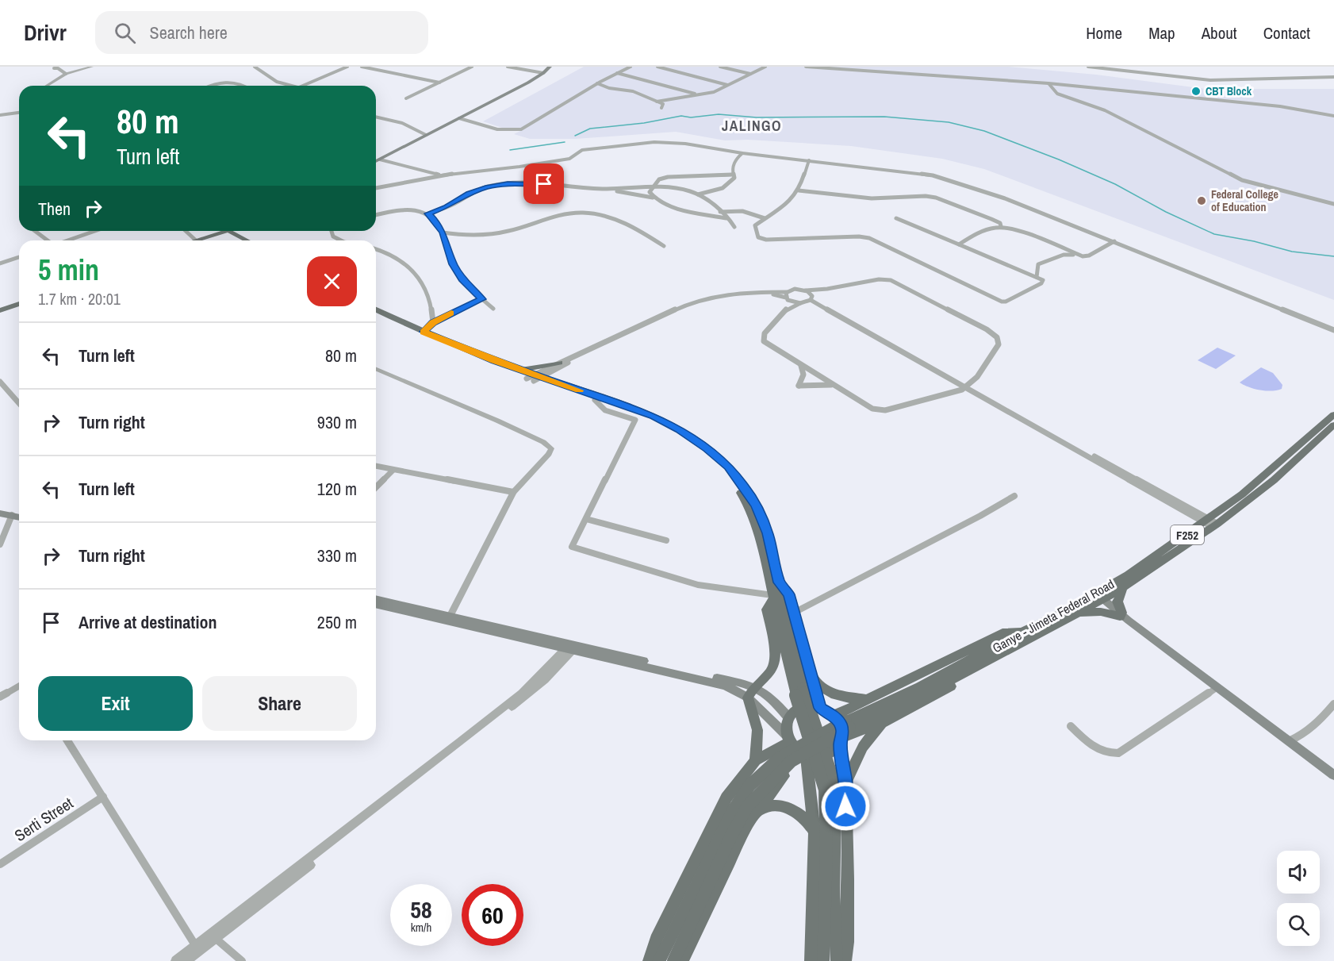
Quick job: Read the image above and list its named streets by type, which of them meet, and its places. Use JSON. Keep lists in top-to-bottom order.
{
  "streets": {
    "main road": ["F252", "Ganye - Jimeta Federal Road"],
    "street": ["Serti Street"]
  },
  "crossings": [
    ["F252", "Ganye - Jimeta Federal Road"]
  ],
  "districts": ["JALINGO"],
  "places": ["CBT Block", "Federal College of Education"],
  "page": {
    "header": "Drivr",
    "search": "Search here",
    "nav": [
      "Home",
      "Map",
      "About",
      "Contact"
    ],
    "turn": ["80 m", "Turn left"],
    "then": "Then",
    "heading": ["5 min", "1.7 km · 20:01"],
    "list": [
      {
        "name": "Turn left",
        "value": "80 m"
      },
      {
        "name": "Turn right",
        "value": "930 m"
      },
      {
        "name": "Turn left",
        "value": "120 m"
      },
      {
        "name": "Turn right",
        "value": "330 m"
      },
      {
        "name": "Arrive at destination",
        "value": "250 m"
      }
    ],
    "buttons": ["Exit", "Share"],
    "speed": "58 km/h",
    "limit": "60"
  }
}
